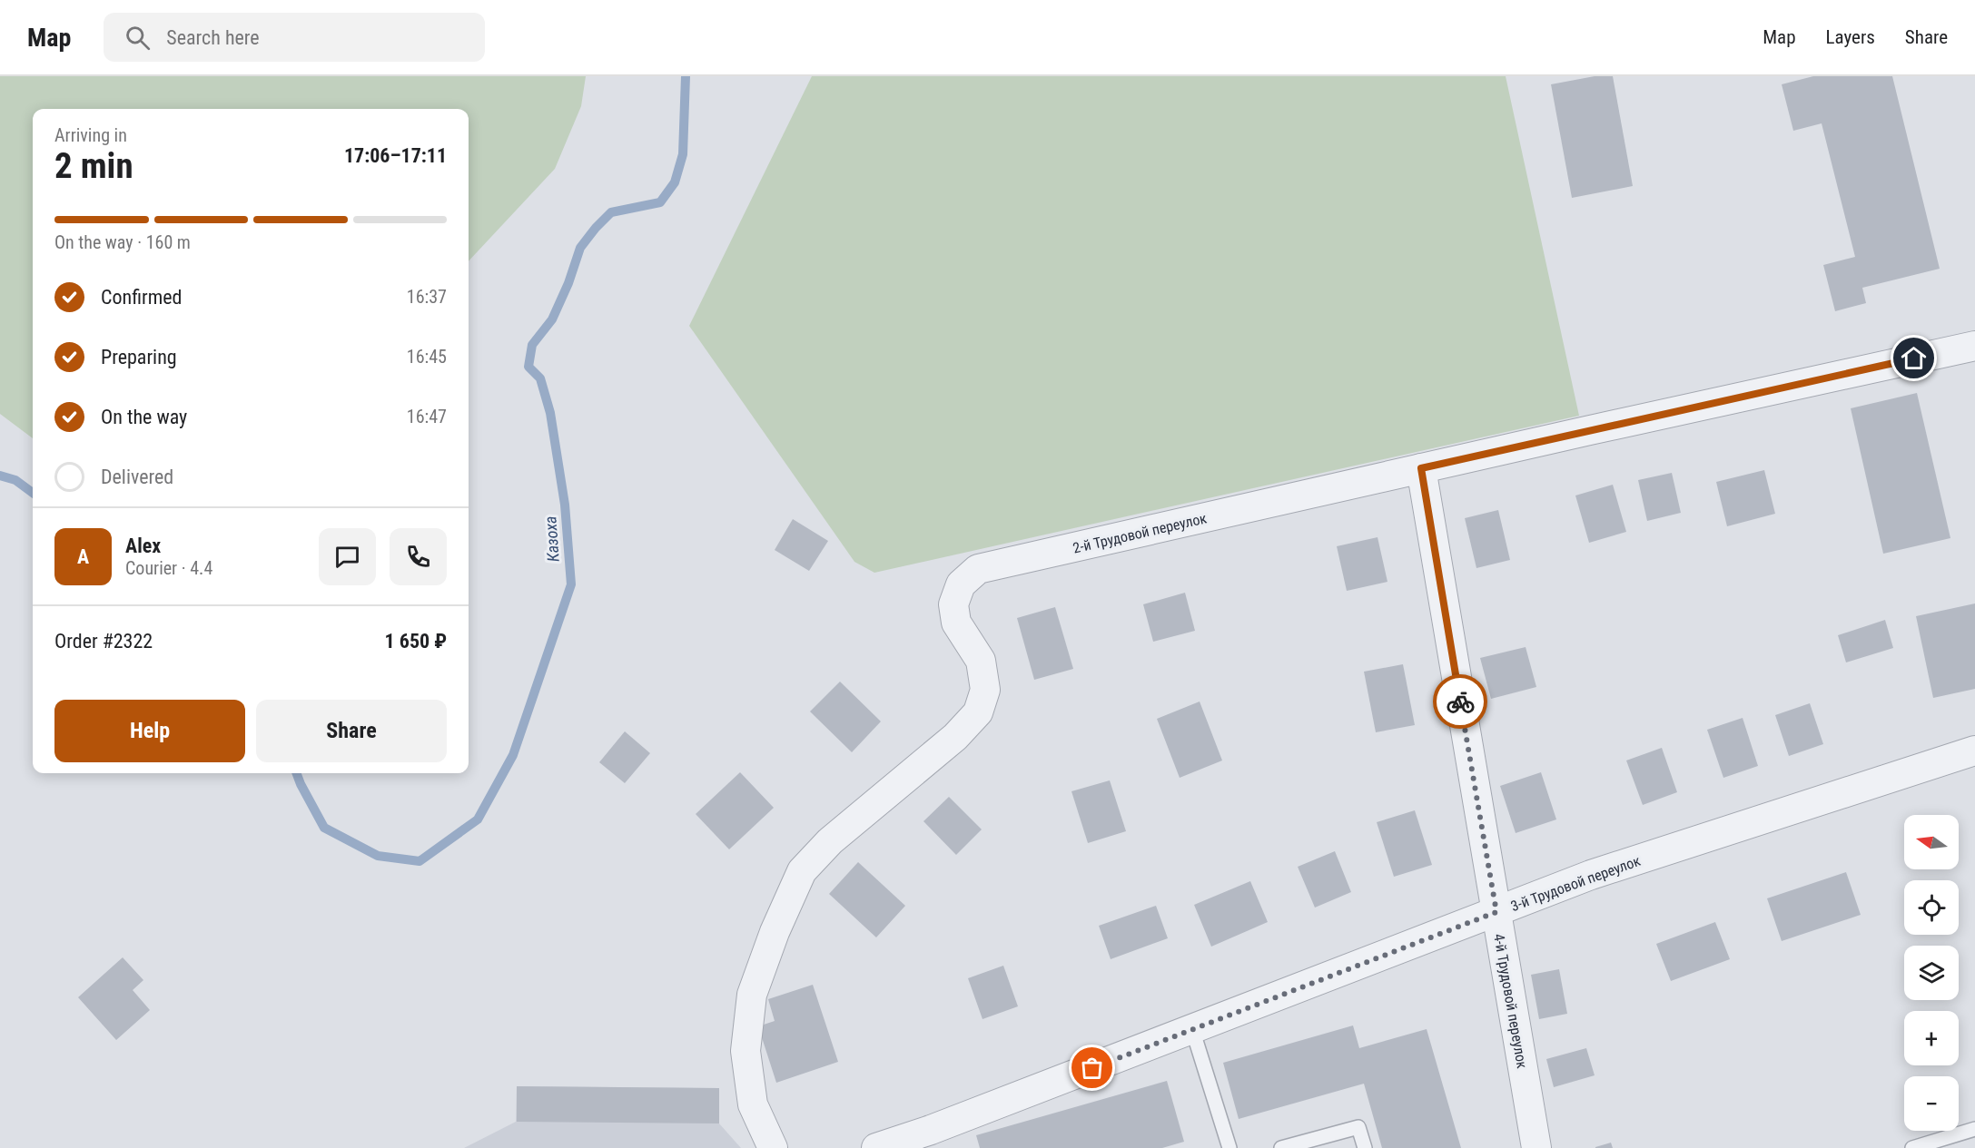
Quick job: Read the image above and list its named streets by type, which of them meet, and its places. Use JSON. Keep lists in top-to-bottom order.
{
  "streets": {
    "street": ["2-й Трудовой переулок", "3-й Трудовой переулок", "4-й Трудовой переулок"]
  },
  "crossings": [
    ["2-й Трудовой переулок", "4-й Трудовой переулок"],
    ["3-й Трудовой переулок", "4-й Трудовой переулок"]
  ],
  "water": ["Казоха"],
  "north": "left",
  "page": {
    "header": "Map",
    "search": "Search here",
    "nav": ["Map", "Layers", "Share"],
    "heading": ["2 min", "Arriving in", "17:06–17:11"],
    "panel": [
      "Alex",
      "Courier · 4.4",
      "Order #2322",
      "1 650 ₽"
    ],
    "bar": "On the way · 160 m",
    "list": [
      ["Confirmed", "16:37"],
      ["Preparing", "16:45"],
      ["On the way", "16:47"],
      "Delivered"
    ],
    "round": "A",
    "buttons": ["Help", "Share"],
    "map_buttons": ["+", "−"]
  }
}
